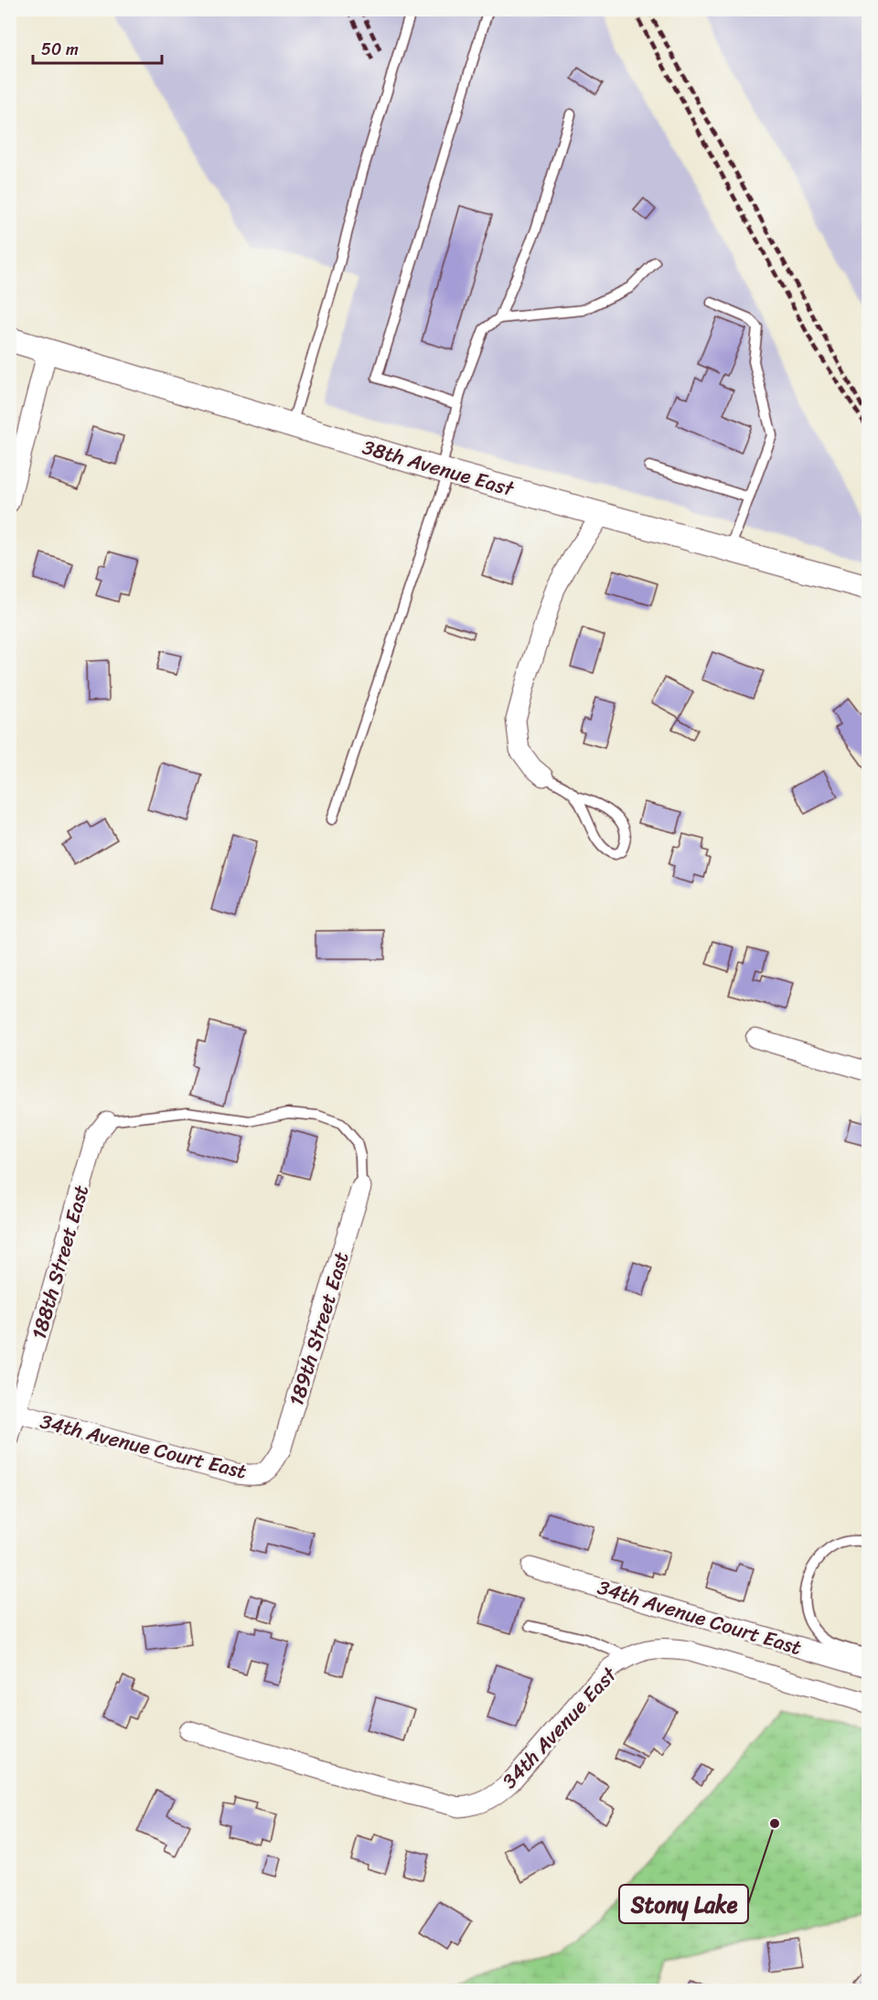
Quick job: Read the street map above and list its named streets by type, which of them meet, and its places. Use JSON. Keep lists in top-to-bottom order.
{
  "streets": {
    "street": [
      "38th Avenue East",
      "188th Street East",
      "189th Street East",
      "34th Avenue Court East",
      "34th Avenue East"
    ]
  },
  "crossings": [
    ["188th Street East", "34th Avenue Court East"],
    ["189th Street East", "34th Avenue Court East"]
  ],
  "places": ["Stony Lake"],
  "scale_bar": "50 m"
}
